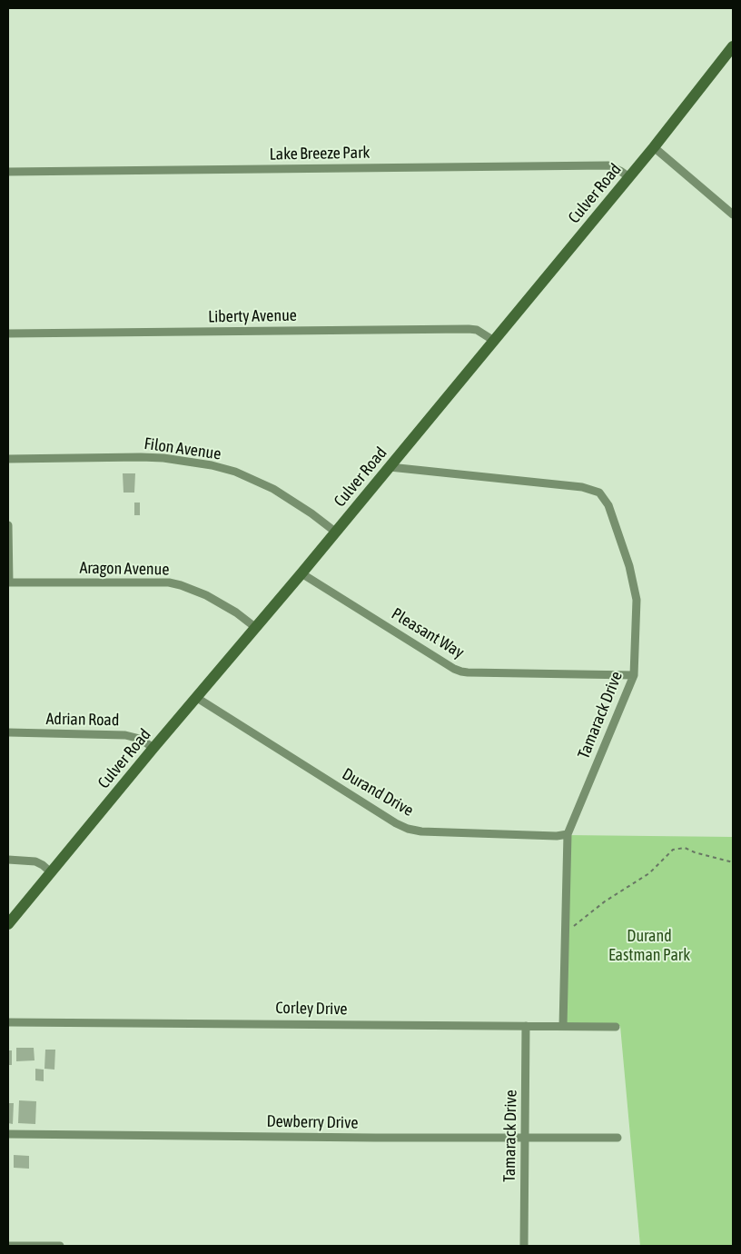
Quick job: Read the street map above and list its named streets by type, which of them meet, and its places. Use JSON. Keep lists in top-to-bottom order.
{
  "streets": {
    "main road": ["Culver Road"],
    "street": [
      "Lake Breeze Park",
      "Liberty Avenue",
      "Filon Avenue",
      "Aragon Avenue",
      "Pleasant Way",
      "Tamarack Drive",
      "Adrian Road",
      "Durand Drive",
      "Corley Drive",
      "Dewberry Drive"
    ]
  },
  "crossings": [
    ["Lake Breeze Park", "Culver Road"],
    ["Culver Road", "Liberty Avenue"],
    ["Culver Road", "Filon Avenue"],
    ["Culver Road", "Aragon Avenue"],
    ["Culver Road", "Pleasant Way"],
    ["Culver Road", "Tamarack Drive"],
    ["Culver Road", "Adrian Road"],
    ["Culver Road", "Durand Drive"],
    ["Pleasant Way", "Tamarack Drive"],
    ["Tamarack Drive", "Durand Drive"],
    ["Tamarack Drive", "Corley Drive"],
    ["Tamarack Drive", "Dewberry Drive"]
  ],
  "parks": ["Durand Eastman Park"]
}
